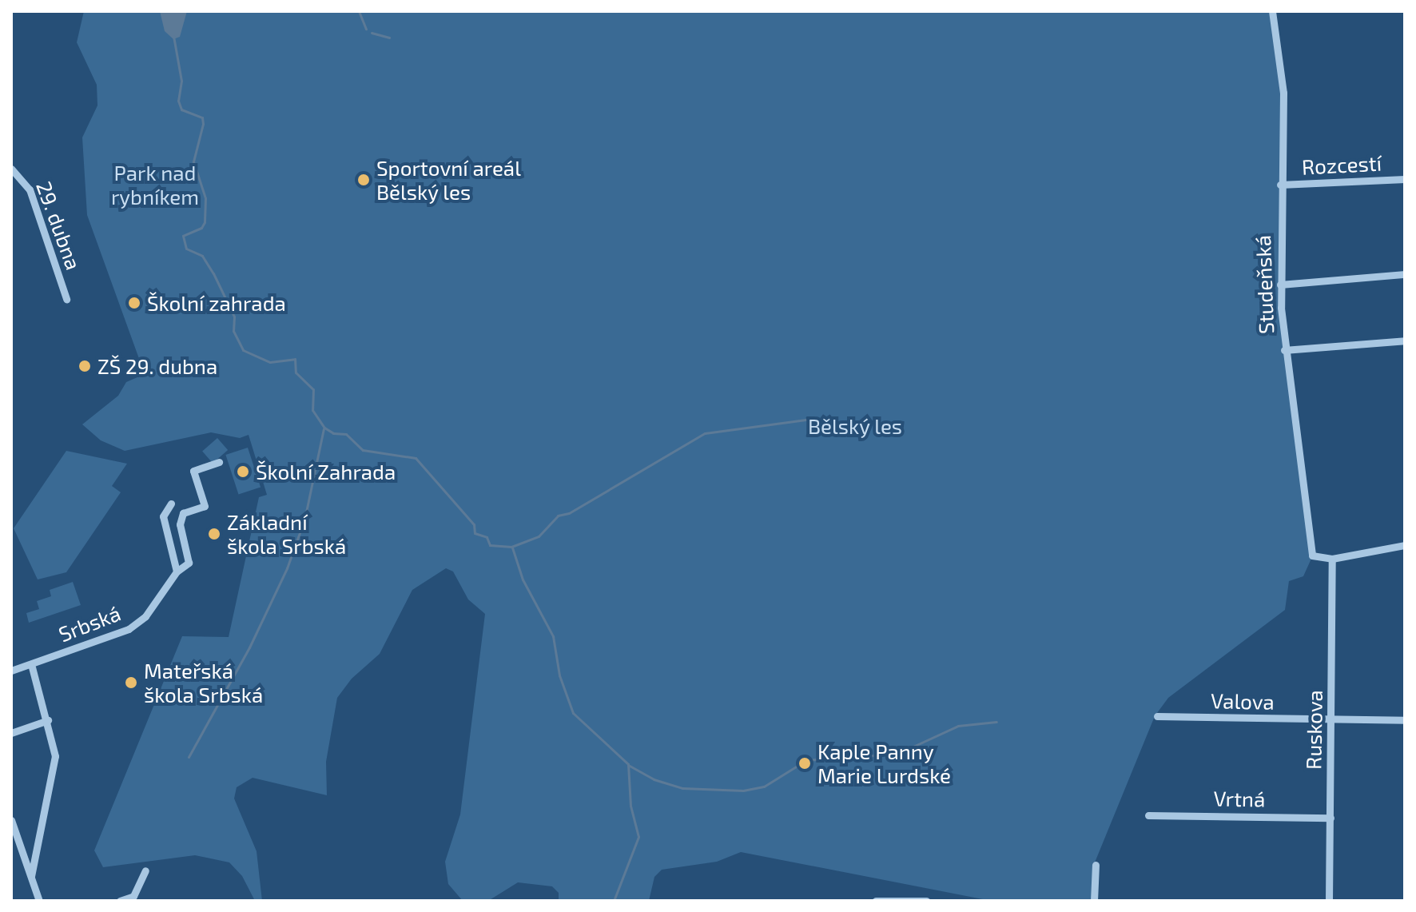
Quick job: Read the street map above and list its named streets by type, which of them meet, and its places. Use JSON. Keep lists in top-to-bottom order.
{
  "streets": {
    "street": [
      "Rozcestí",
      "29. dubna",
      "Studeňská",
      "Srbská",
      "Valova",
      "Ruskova",
      "Vrtná"
    ]
  },
  "crossings": [
    ["Rozcestí", "Studeňská"],
    ["Studeňská", "Ruskova"],
    ["Valova", "Ruskova"],
    ["Ruskova", "Vrtná"]
  ],
  "parks": ["Park nad rybníkem", "Bělský les"],
  "places": [
    "Sportovní areál Bělský les",
    "Školní zahrada",
    "ZŠ 29. dubna",
    "Školní Zahrada",
    "Základní škola Srbská",
    "Mateřská škola Srbská",
    "Kaple Panny Marie Lurdské"
  ]
}
